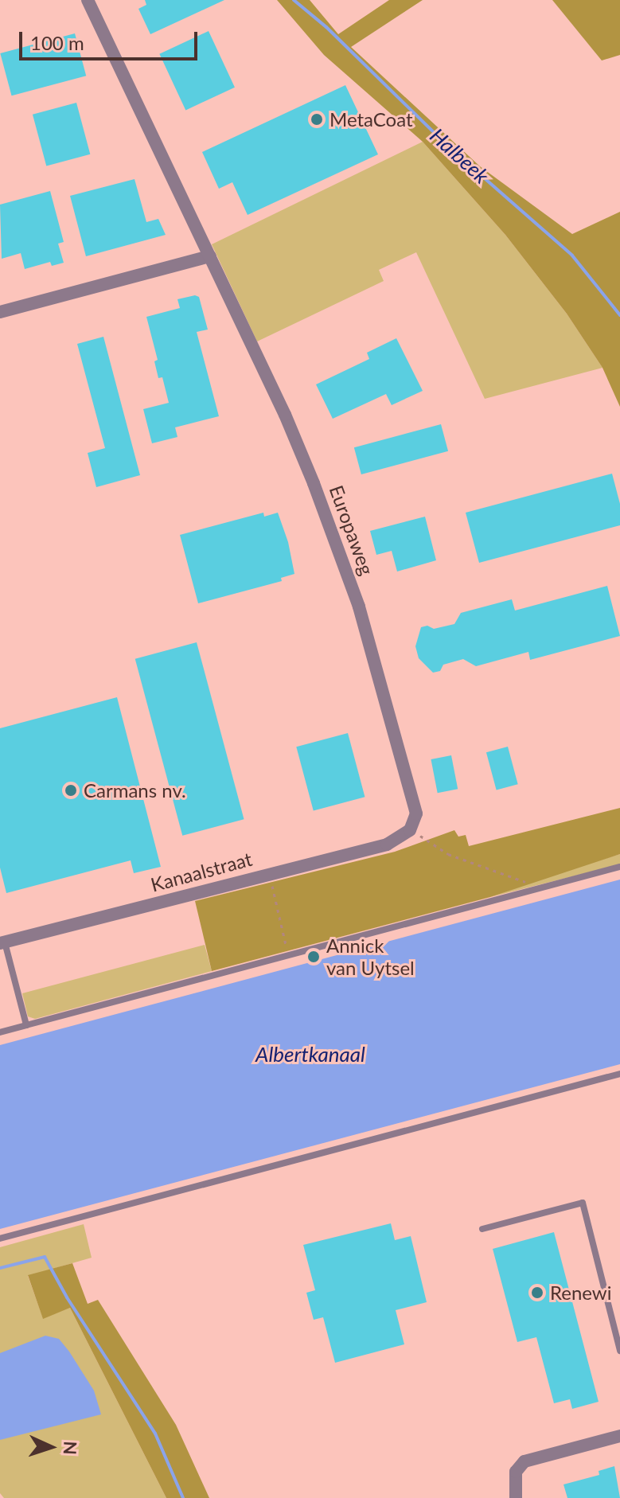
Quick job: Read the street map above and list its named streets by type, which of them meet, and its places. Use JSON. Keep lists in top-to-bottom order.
{
  "streets": {
    "street": ["Europaweg", "Kanaalstraat"]
  },
  "crossings": [
    ["Europaweg", "Kanaalstraat"]
  ],
  "water": ["Halbeek", "Albertkanaal"],
  "places": [
    "MetaCoat",
    "Carmans nv.",
    "Annick van Uytsel",
    "Renewi"
  ],
  "scale_bar": "100 m",
  "north": "right"
}
